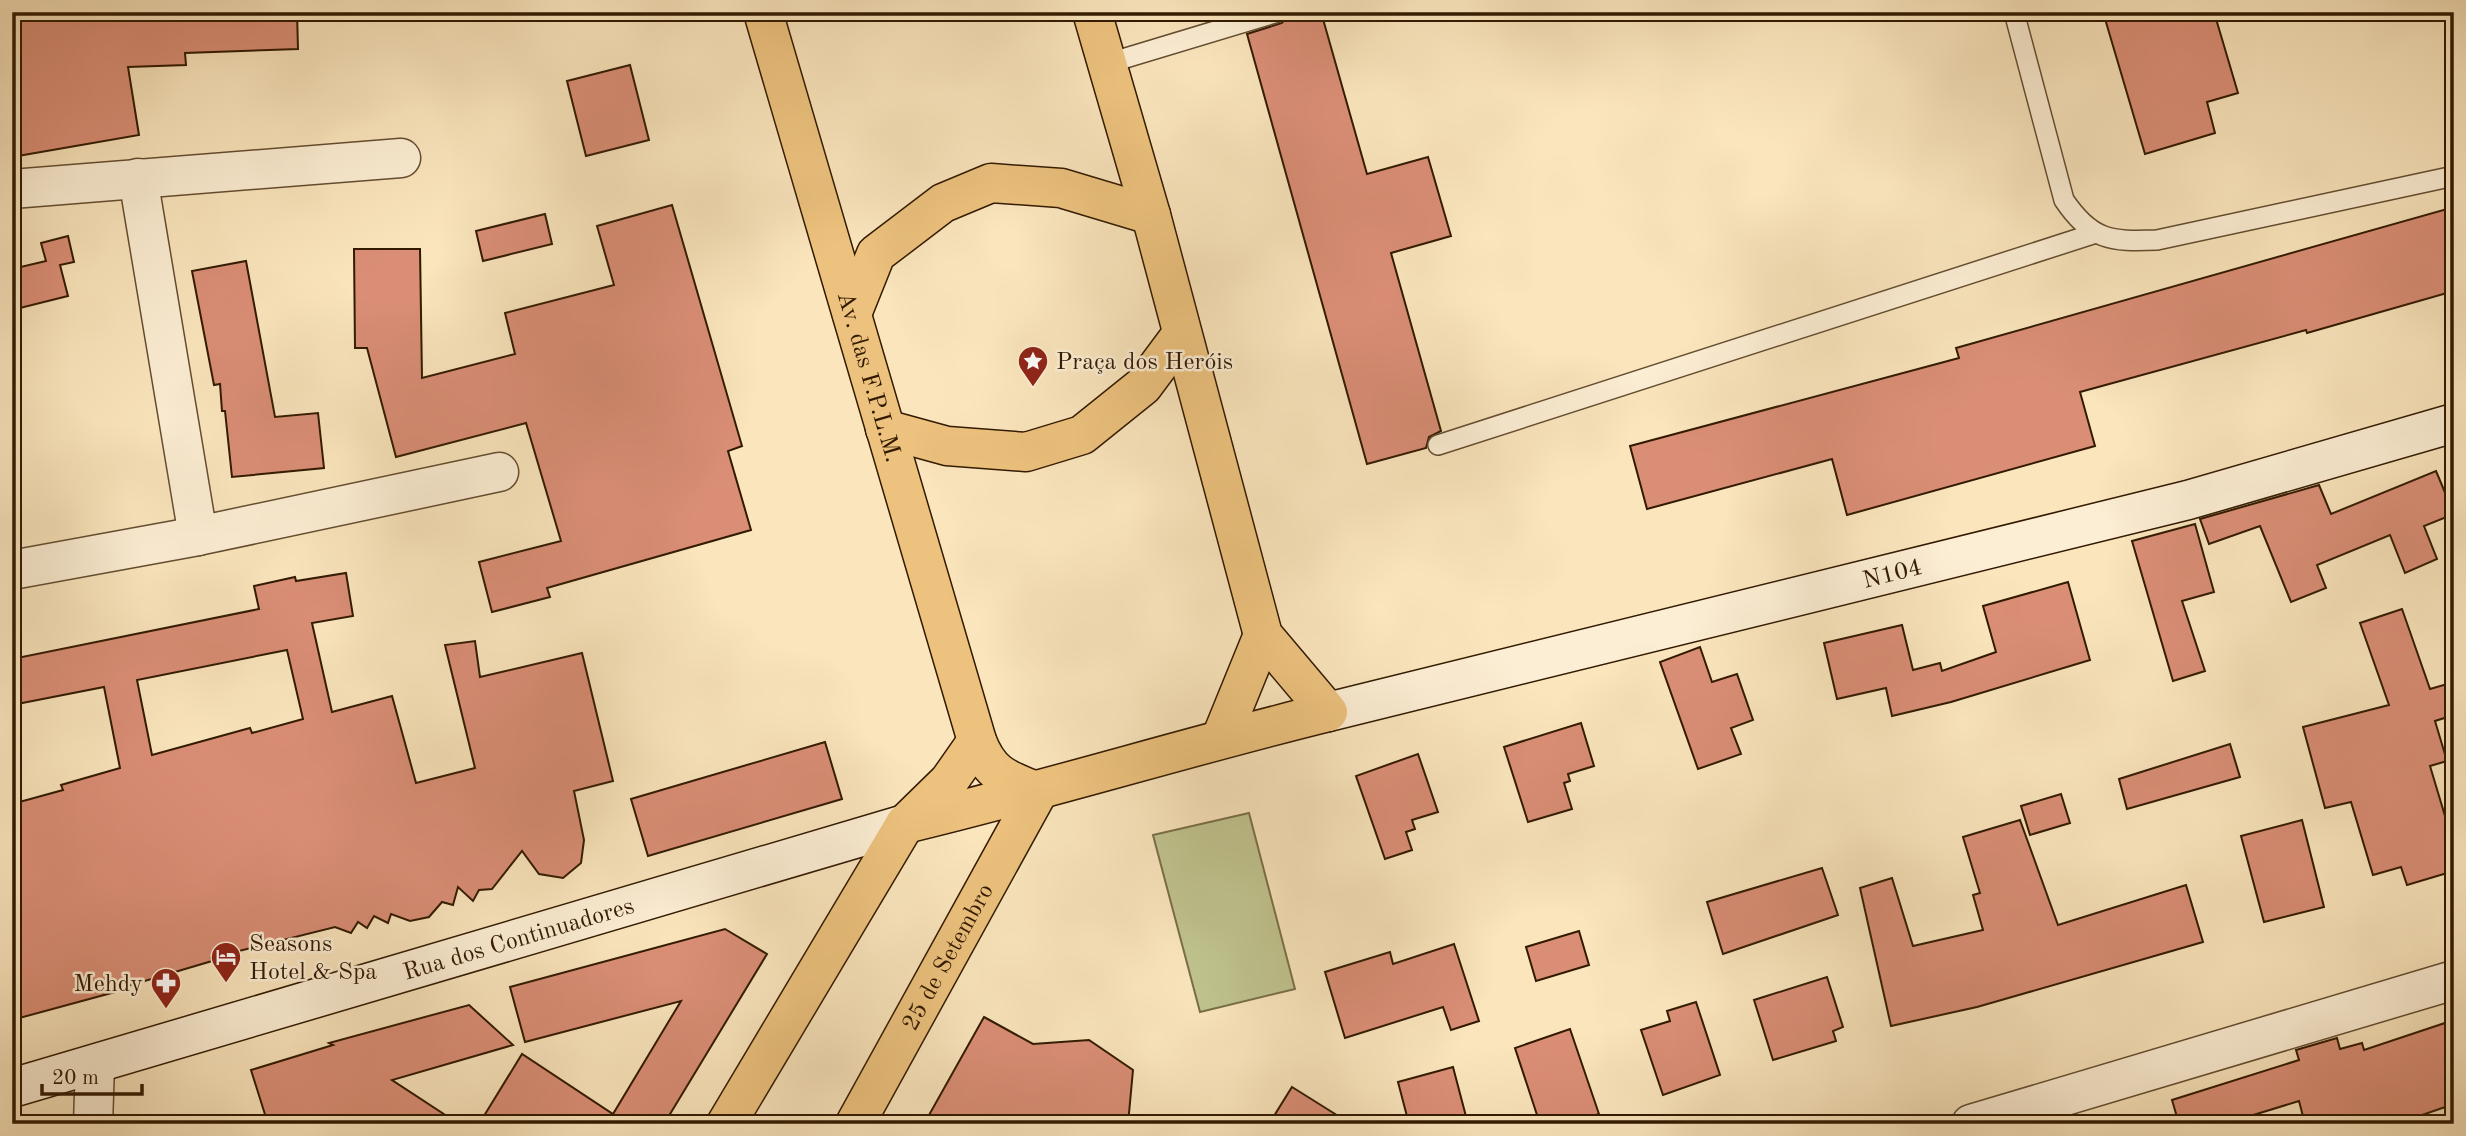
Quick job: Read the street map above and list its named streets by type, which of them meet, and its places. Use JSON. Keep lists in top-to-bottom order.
{
  "streets": {
    "main road": ["Av. das F.P.L.M.", "N104", "25 de Setembro"],
    "street": ["Rua dos Continuadores"]
  },
  "crossings": [
    ["Av. das F.P.L.M.", "N104"],
    ["Av. das F.P.L.M.", "25 de Setembro"],
    ["N104", "Rua dos Continuadores"],
    ["N104", "25 de Setembro"]
  ],
  "places": {
    "place": ["Praça dos Heróis"],
    "hotel": ["Seasons Hotel & Spa"],
    "pharmacy": ["Mehdy"]
  },
  "scale_bar": "20 m"
}
